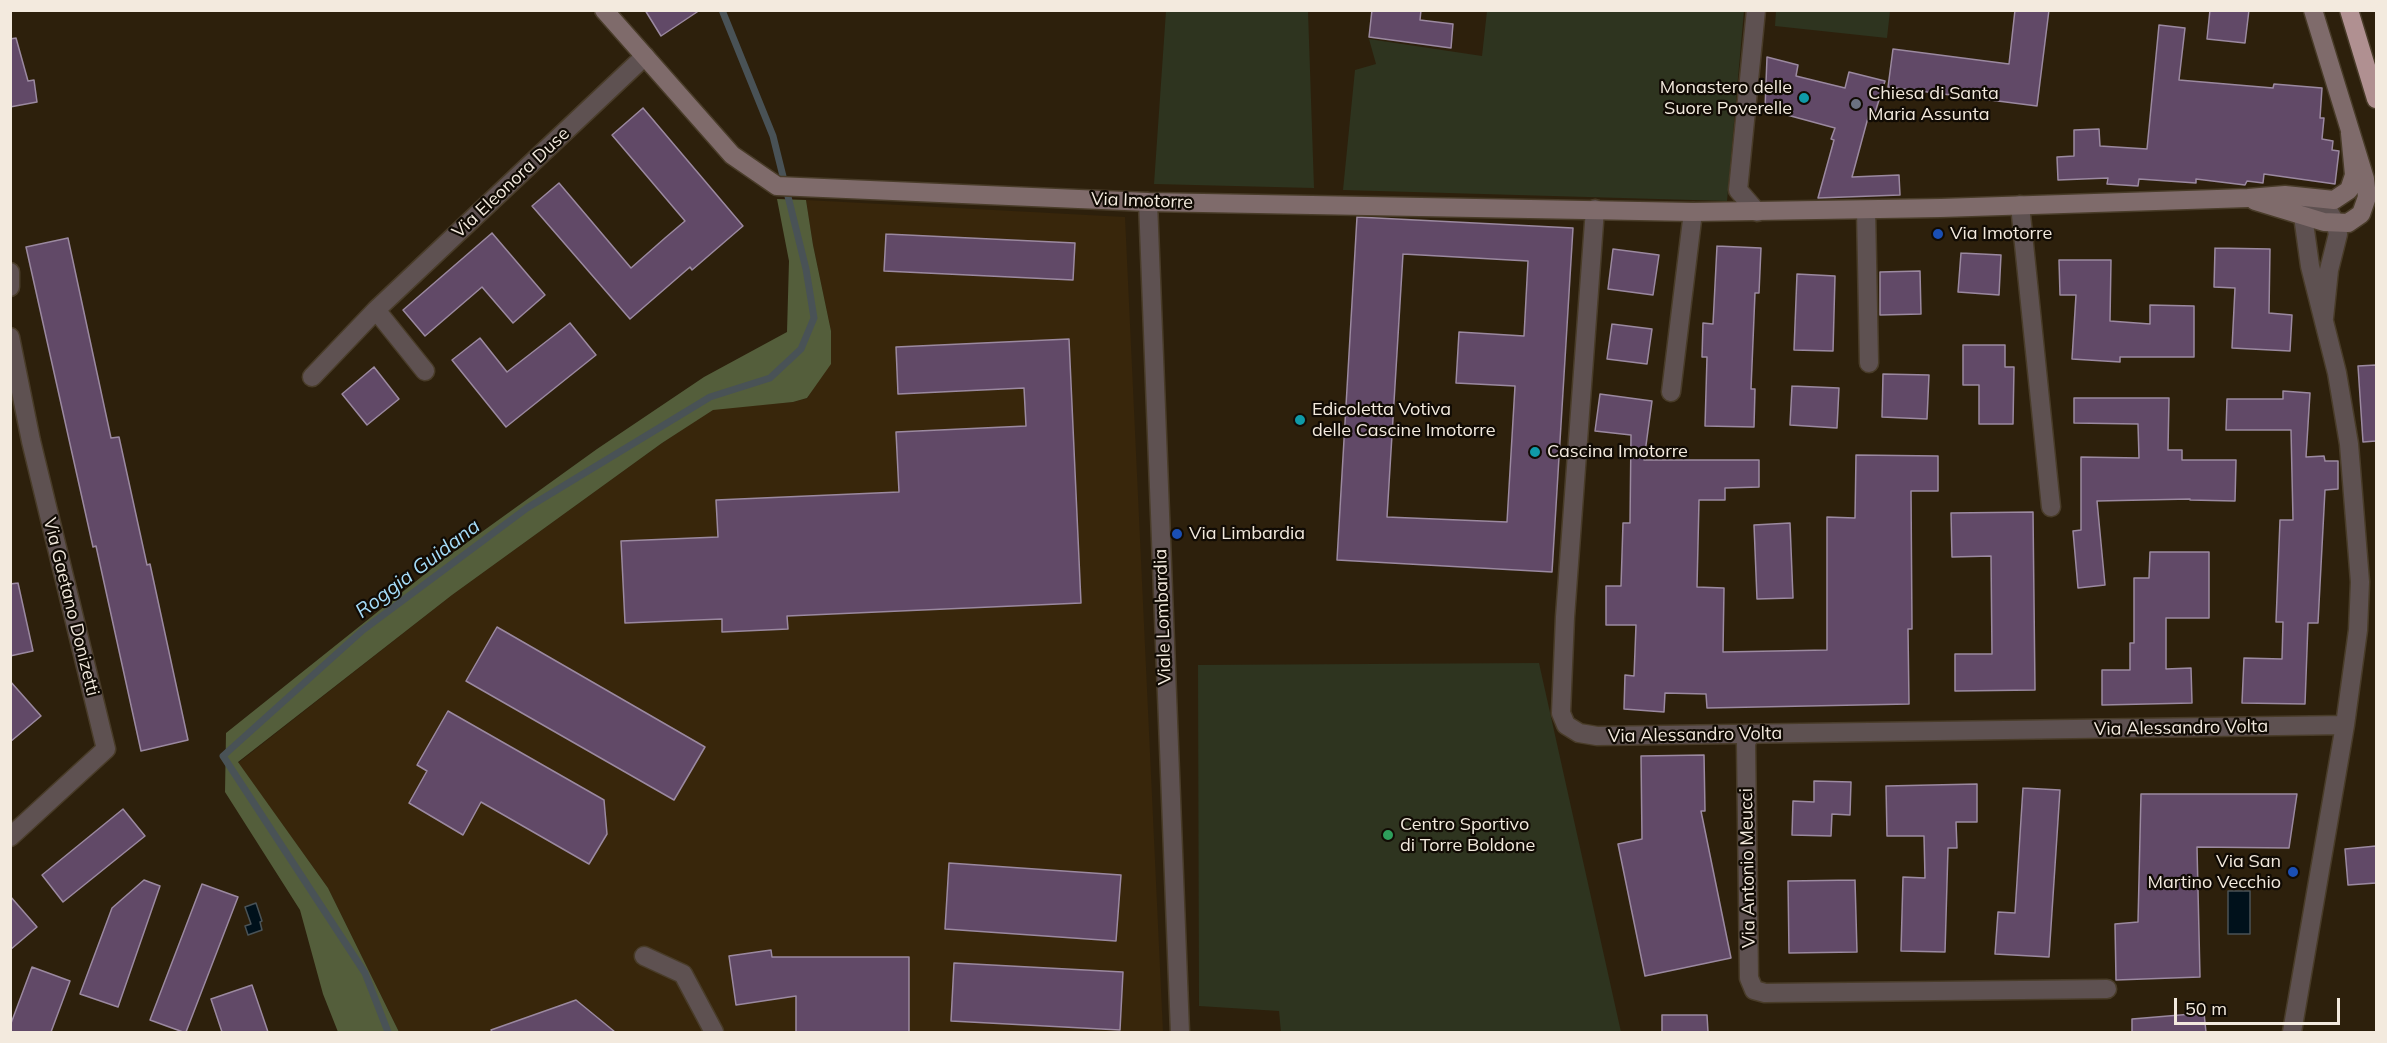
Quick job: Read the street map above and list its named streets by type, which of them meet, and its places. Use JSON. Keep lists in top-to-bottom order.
{
  "streets": {
    "street": [
      "Via Eleonora Duse",
      "Via Imotorre",
      "Via Gaetano Donizetti",
      "Viale Lombardia",
      "Via Alessandro Volta",
      "Via Antonio Meucci"
    ]
  },
  "crossings": [
    ["Via Eleonora Duse", "Via Imotorre"],
    ["Via Imotorre", "Viale Lombardia"],
    ["Via Imotorre", "Via Alessandro Volta"],
    ["Via Alessandro Volta", "Via Antonio Meucci"]
  ],
  "water": ["Roggia Guidana"],
  "places": [
    "Monastero delle Suore Poverelle",
    "Chiesa di Santa Maria Assunta",
    "Via Imotorre",
    "Edicoletta Votiva delle Cascine Imotorre",
    "Cascina Imotorre",
    "Via Limbardia",
    "Centro Sportivo di Torre Boldone",
    "Via San Martino Vecchio"
  ],
  "scale_bar": "50 m"
}
